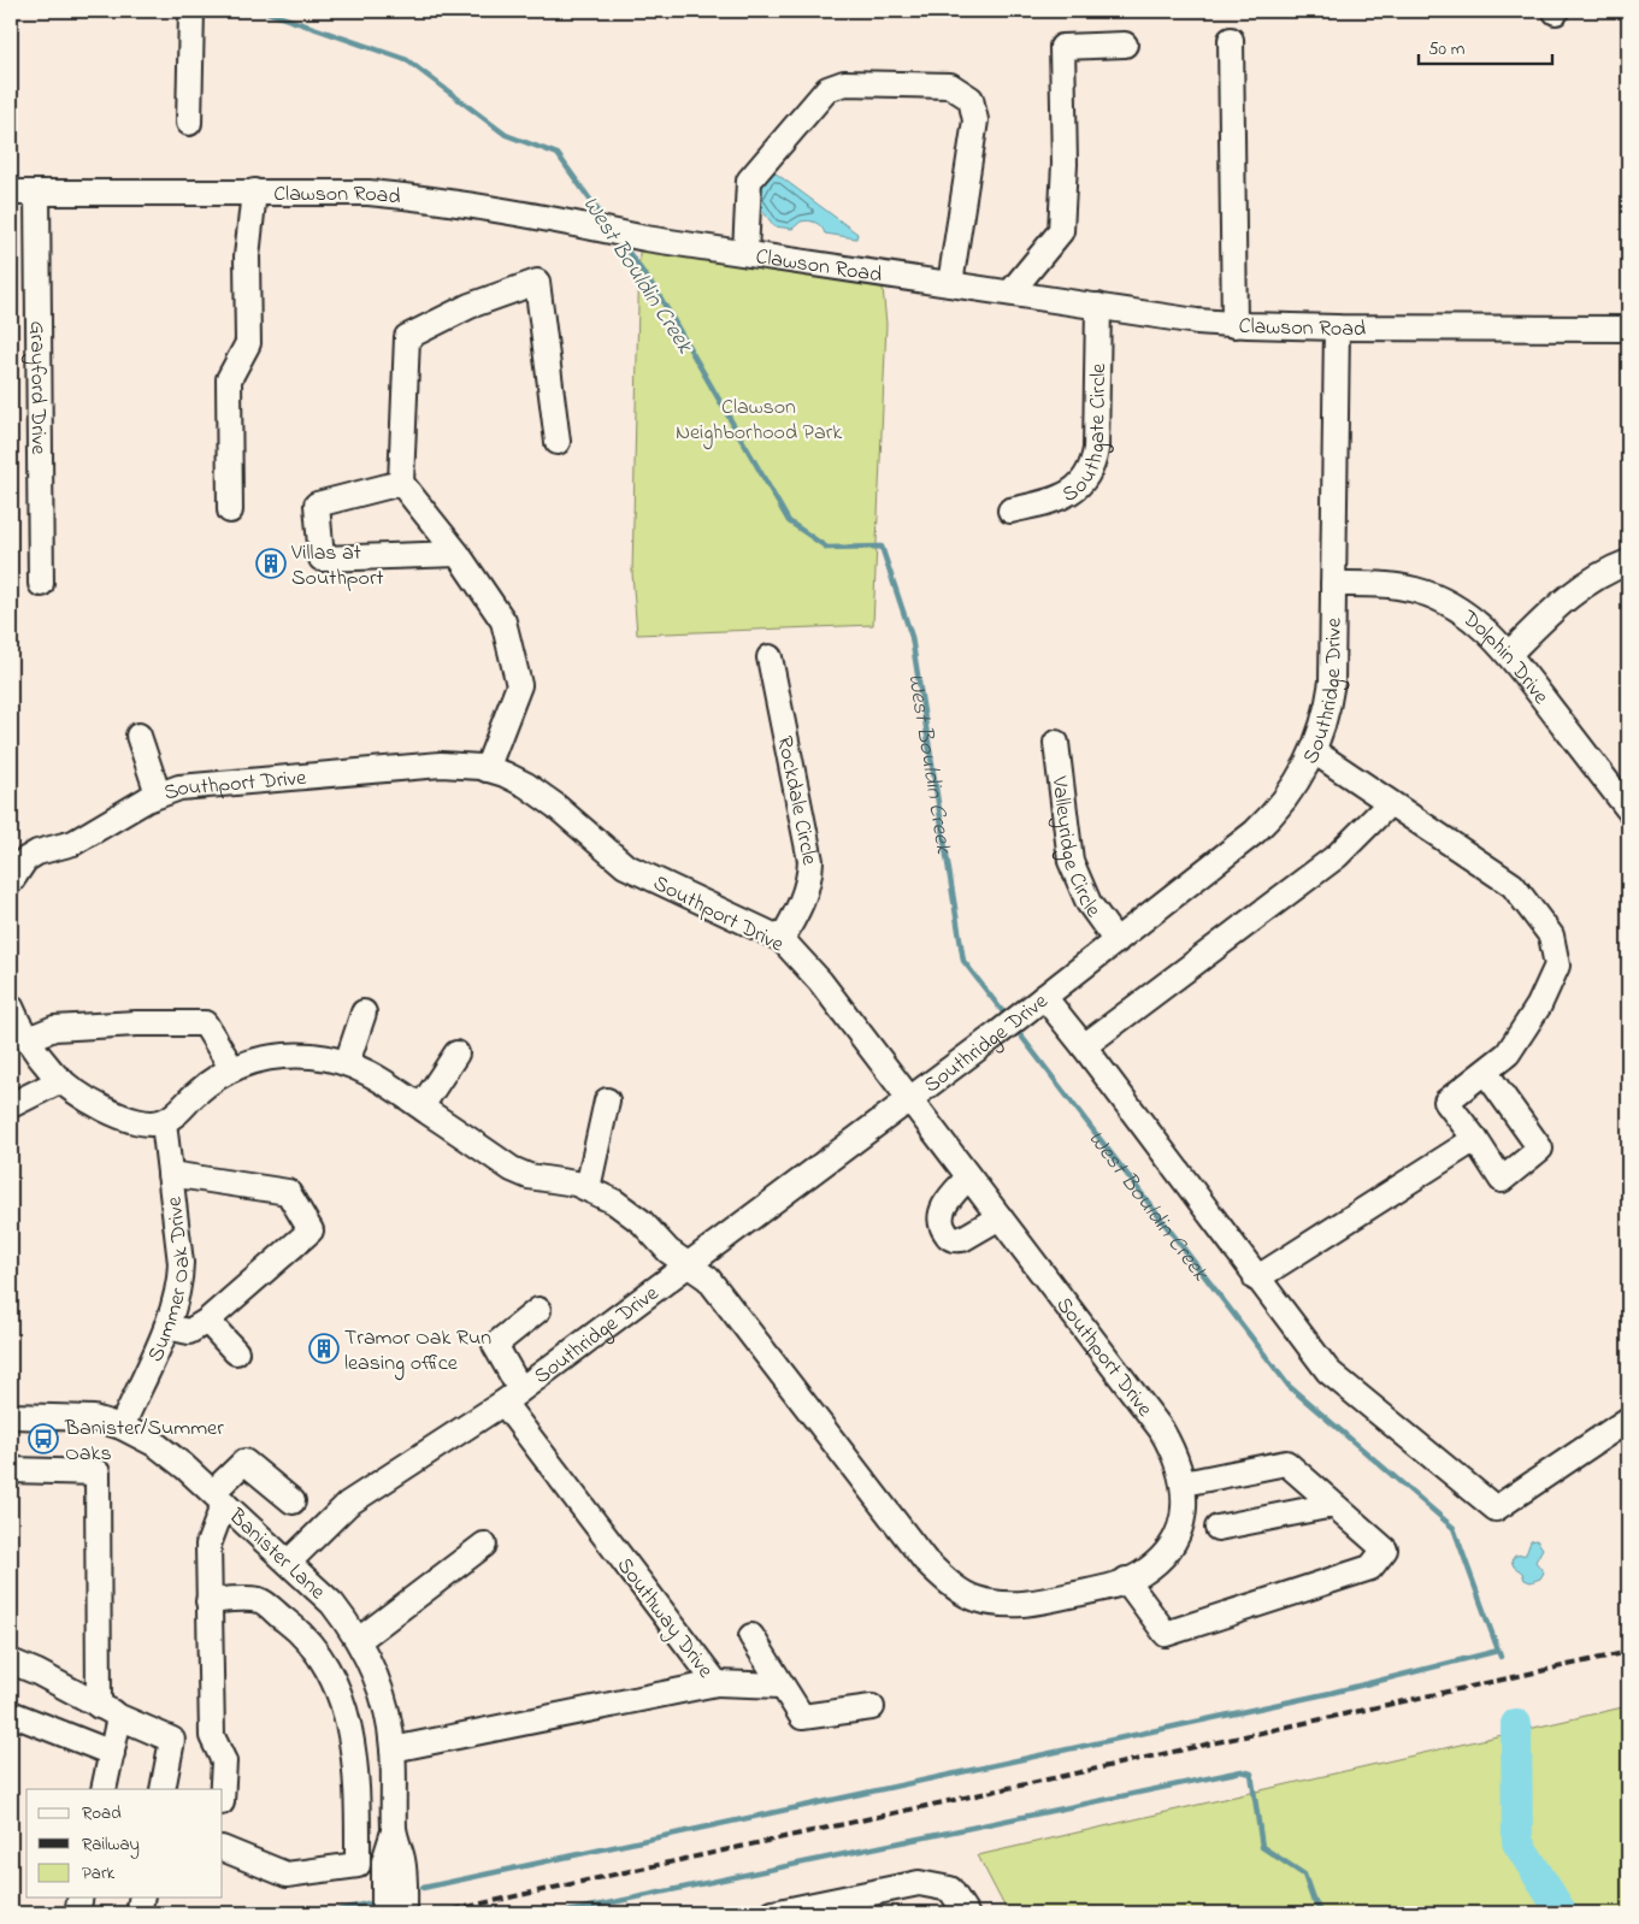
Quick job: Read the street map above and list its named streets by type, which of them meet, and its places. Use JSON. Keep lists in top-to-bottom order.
{
  "streets": {
    "street": [
      "Clawson Road",
      "Grayford Drive",
      "Southgate Circle",
      "Dolphin Drive",
      "Southridge Drive",
      "Southport Drive",
      "Rockdale Circle",
      "Valleyridge Circle",
      "Summer Oak Drive",
      "Banister Lane",
      "Southway Drive"
    ]
  },
  "crossings": [
    ["Clawson Road", "Grayford Drive"],
    ["Clawson Road", "Southgate Circle"],
    ["Clawson Road", "Southridge Drive"],
    ["Dolphin Drive", "Southridge Drive"],
    ["Southridge Drive", "Southport Drive"],
    ["Southridge Drive", "Valleyridge Circle"],
    ["Southridge Drive", "Banister Lane"],
    ["Southridge Drive", "Southway Drive"],
    ["Southport Drive", "Rockdale Circle"],
    ["Southport Drive", "Summer Oak Drive"],
    ["Summer Oak Drive", "Banister Lane"],
    ["Banister Lane", "Southway Drive"]
  ],
  "water": ["West Bouldin Creek"],
  "parks": ["Clawson Neighborhood Park"],
  "places": {
    "building": ["Villas at Southport", "Tramor Oak Run leasing office"],
    "bus stop": ["Banister/Summer Oaks"]
  },
  "legend": ["Road", "Railway", "Park"],
  "scale_bar": "50 m"
}
